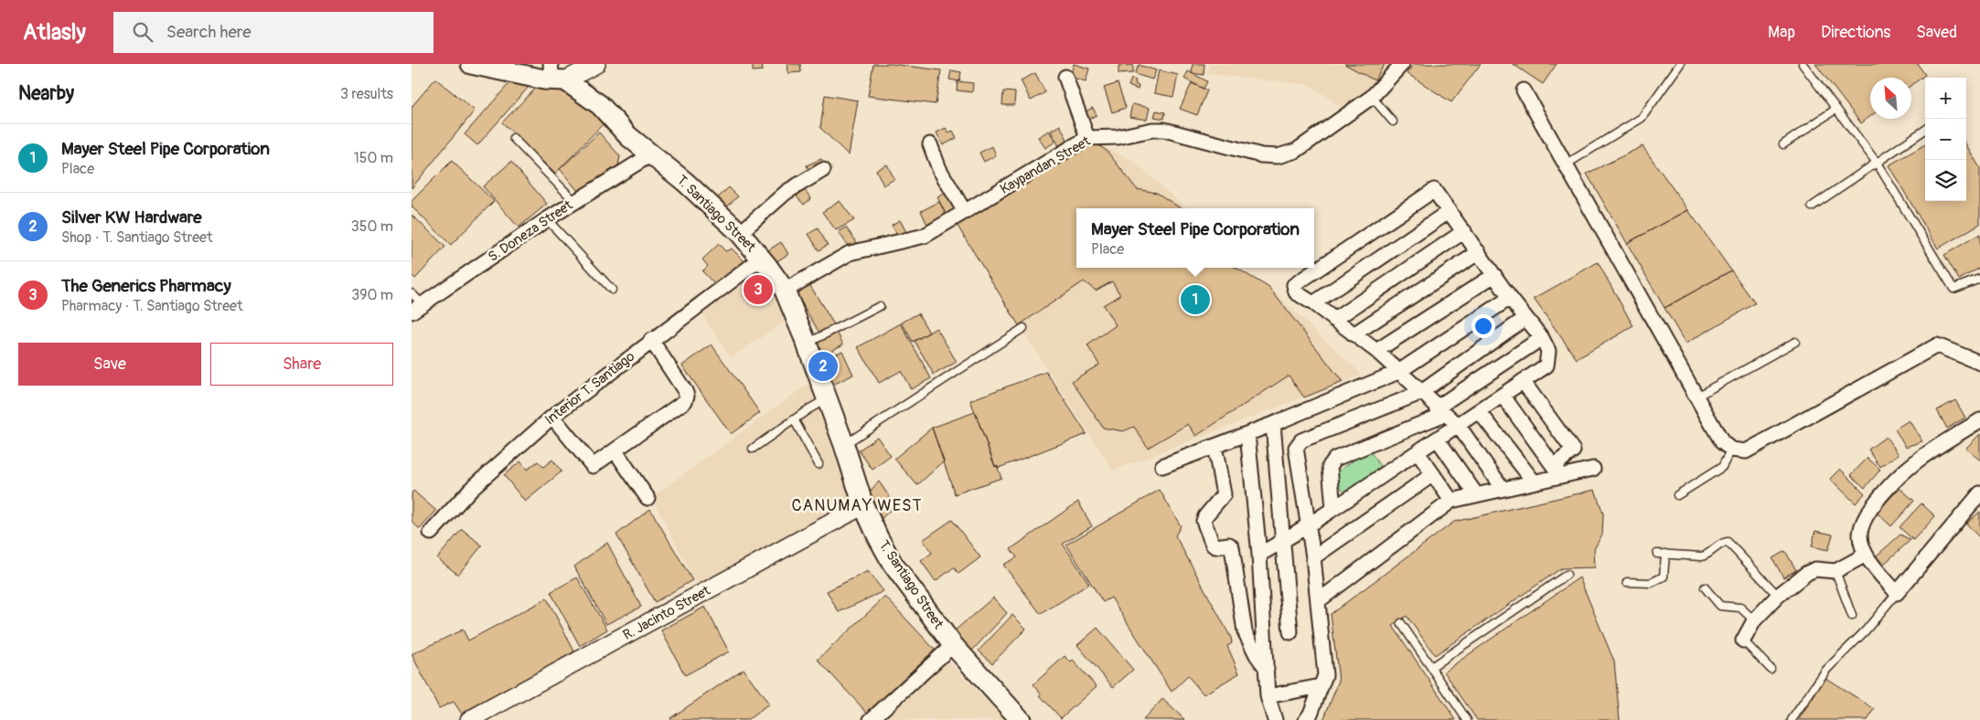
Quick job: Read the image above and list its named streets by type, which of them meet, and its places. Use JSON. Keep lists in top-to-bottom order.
{
  "streets": {
    "main road": ["T. Santiago Street"],
    "street": [
      "Kaypandan Street",
      "S. Doneza Street",
      "Interior T. Santiago",
      "R. Jacinto Street"
    ]
  },
  "crossings": [
    ["Kaypandan Street", "T. Santiago Street"],
    ["T. Santiago Street", "S. Doneza Street"],
    ["T. Santiago Street", "Interior T. Santiago"],
    ["T. Santiago Street", "R. Jacinto Street"]
  ],
  "districts": ["CANUMAY WEST"],
  "north": "top left",
  "page": {
    "header": "Atlasly",
    "search": "Search here",
    "nav": ["Map", "Directions", "Saved"],
    "heading": ["Nearby", "3 results"],
    "map_buttons": ["+", "−"],
    "list": [
      {
        "mark": "1",
        "name": "Mayer Steel Pipe Corporation",
        "note": "Place",
        "value": "150 m"
      },
      {
        "mark": "2",
        "name": "Silver KW Hardware",
        "note": "Shop · T. Santiago Street",
        "value": "350 m"
      },
      {
        "mark": "3",
        "name": "The Generics Pharmacy",
        "note": "Pharmacy · T. Santiago Street",
        "value": "390 m"
      }
    ],
    "popup": ["Mayer Steel Pipe Corporation", "Place"],
    "pins": ["3", "1", "2"],
    "buttons": ["Save", "Share"]
  }
}
